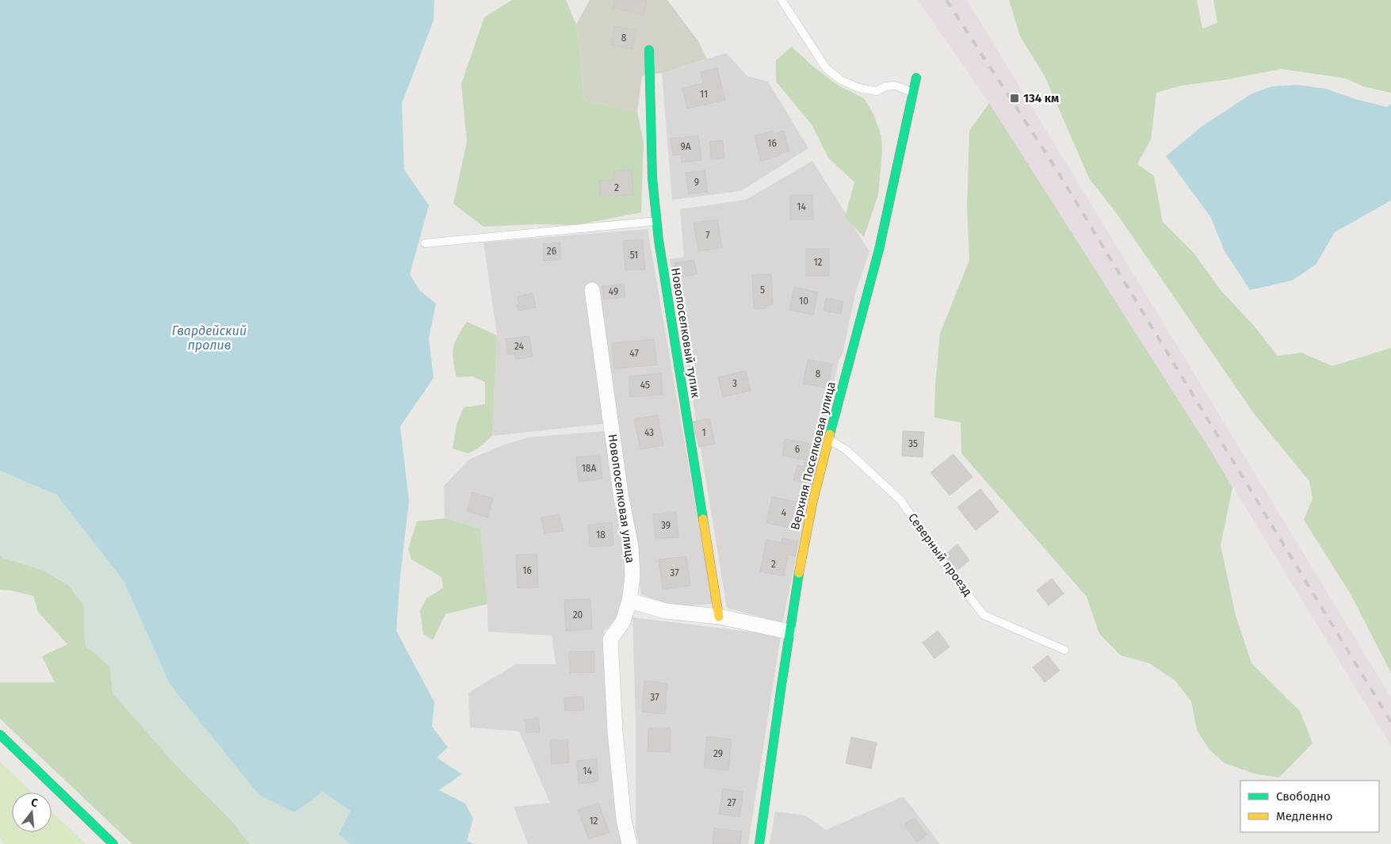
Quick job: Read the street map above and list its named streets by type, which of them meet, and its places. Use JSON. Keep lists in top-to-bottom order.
{
  "streets": {
    "street": ["Новопоселковый тупик", "Верхняя Поселковая улица", "Новопоселковая улица"],
    "lane": ["Северный проезд"]
  },
  "crossings": [
    ["Верхняя Поселковая улица", "Северный проезд"]
  ],
  "water": ["Гвардейский пролив"],
  "places": {
    "transit": ["134 км"]
  },
  "house_numbers": [
    "8",
    "11",
    "16",
    "9А",
    "9",
    "2",
    "14",
    "7",
    "26",
    "51",
    "12",
    "5",
    "49",
    "10",
    "24",
    "47",
    "8",
    "3",
    "45",
    "43",
    "1",
    "35",
    "6",
    "18А",
    "4",
    "39",
    "18",
    "2",
    "16",
    "37",
    "20",
    "37",
    "29",
    "14",
    "27",
    "12"
  ],
  "legend": ["Свободно", "Медленно"],
  "north": "top"
}
